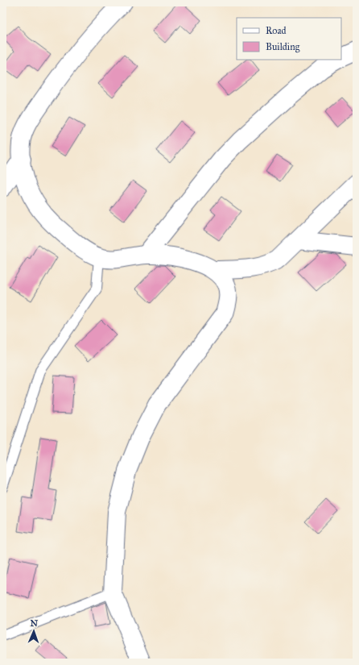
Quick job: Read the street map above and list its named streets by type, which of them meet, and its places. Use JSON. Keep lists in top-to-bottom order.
{
  "legend": ["Road", "Building"],
  "north": "top"
}
